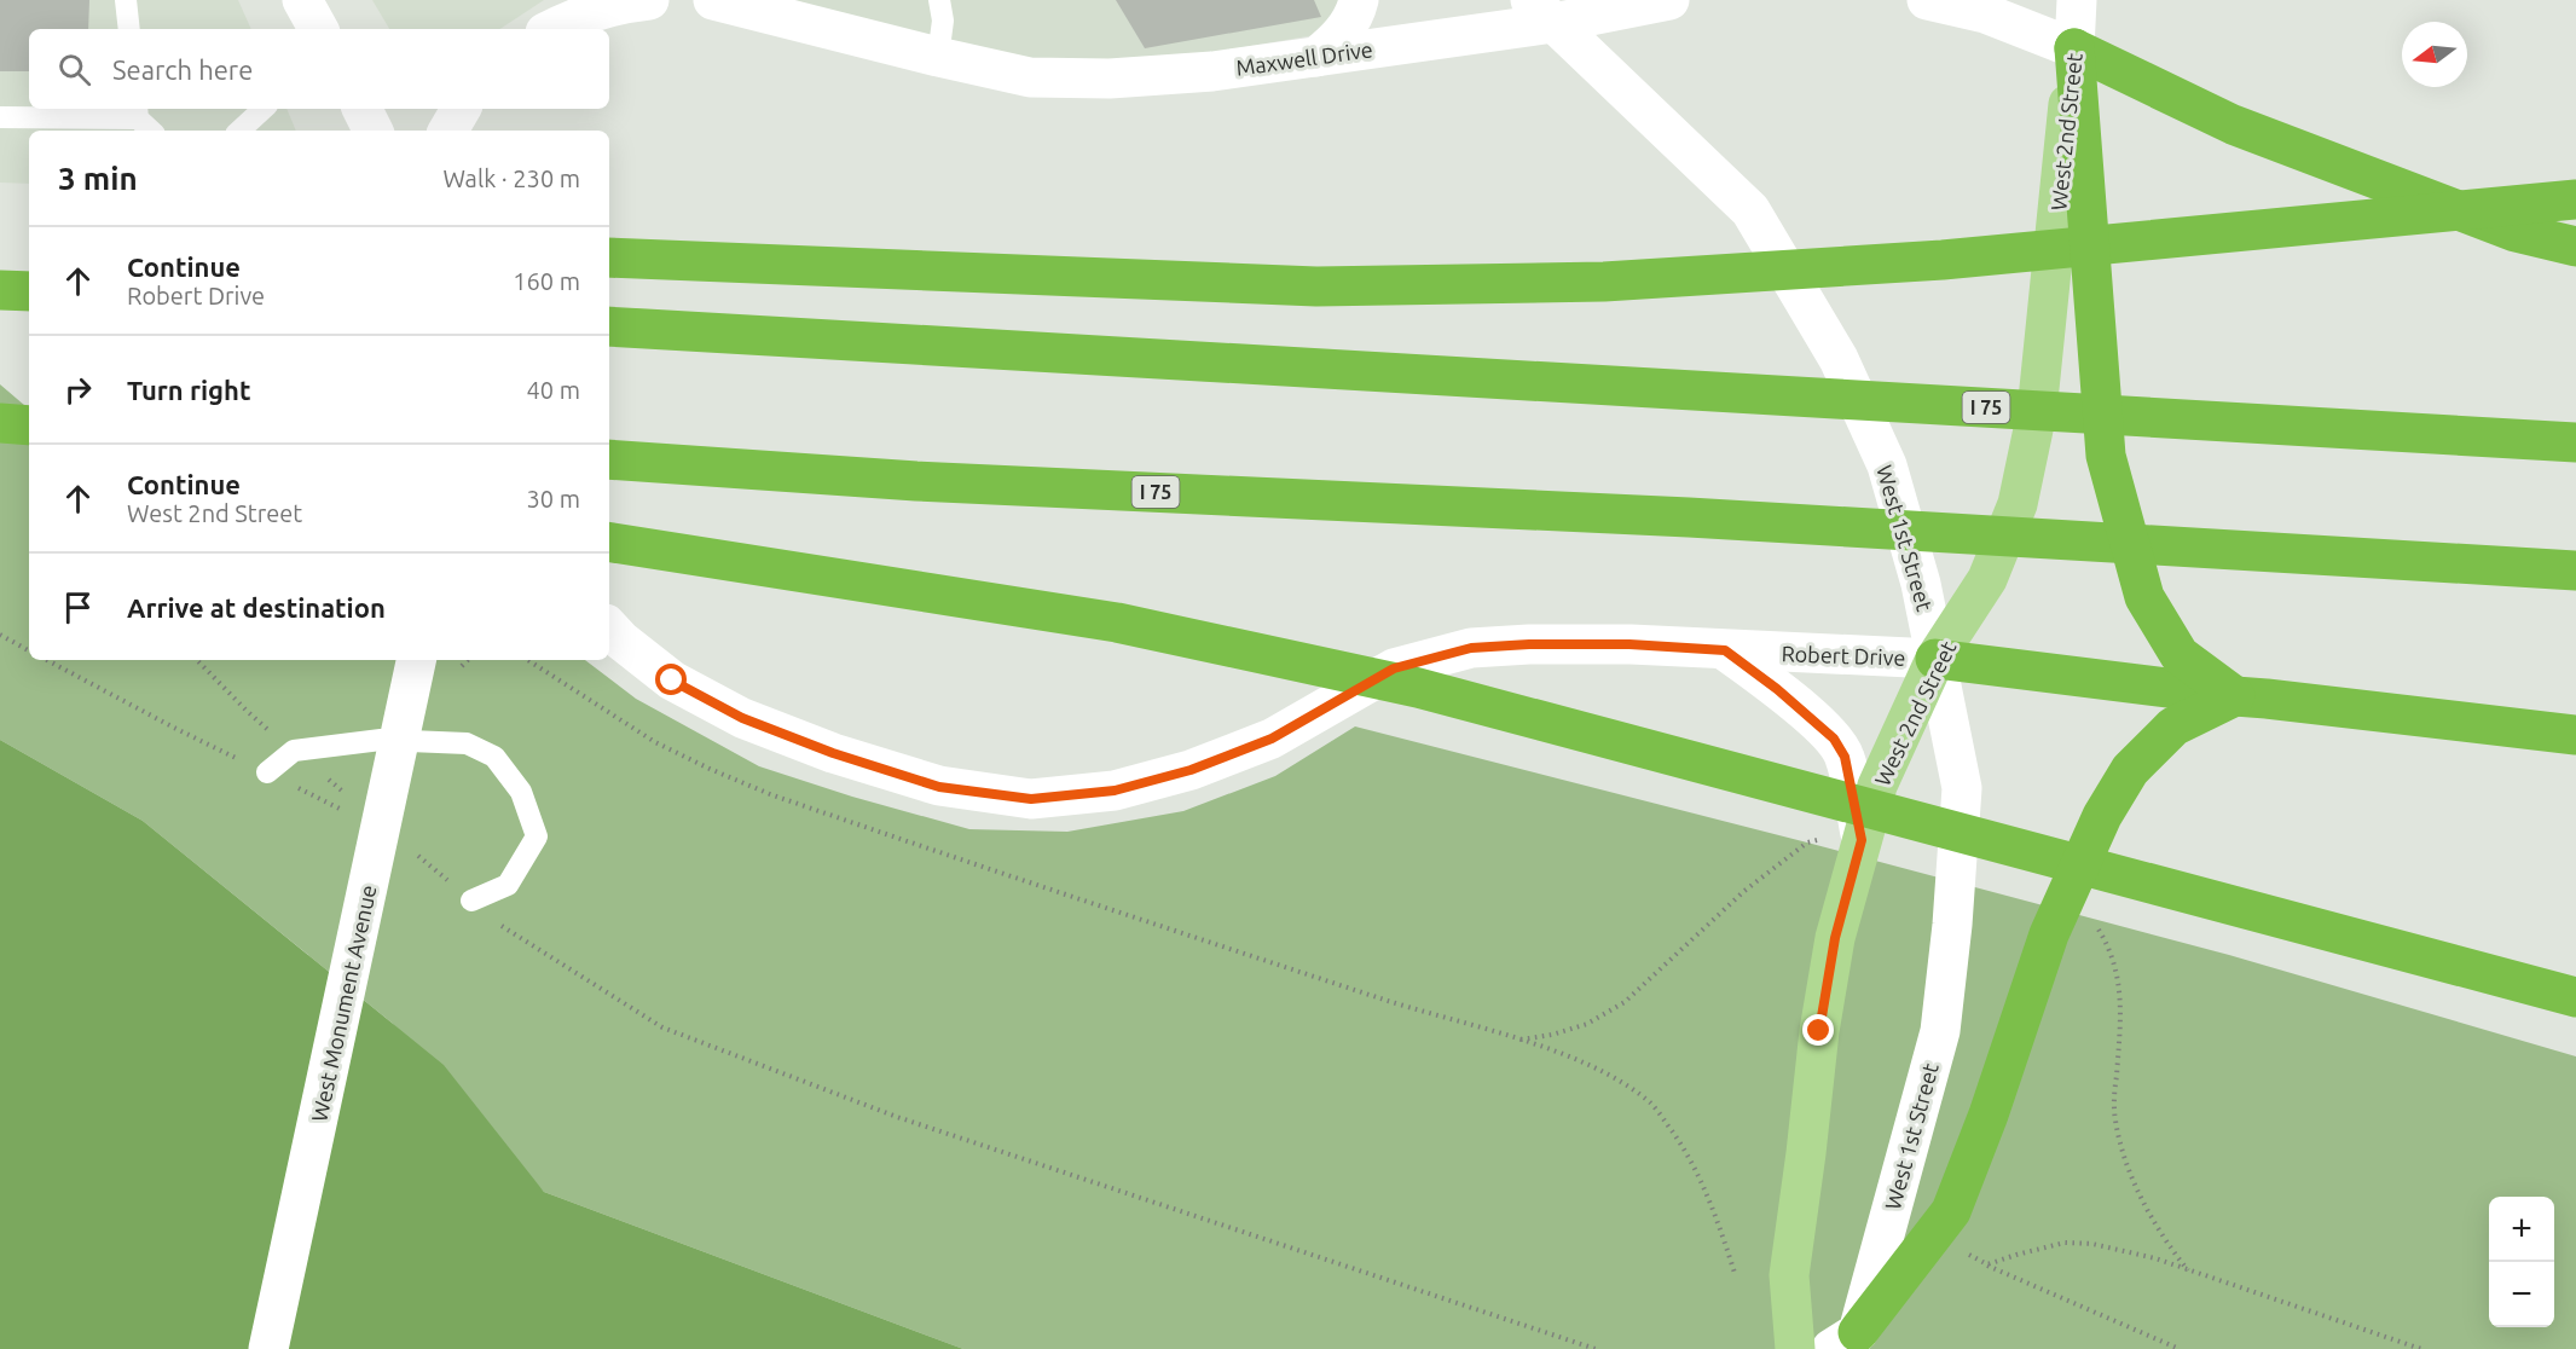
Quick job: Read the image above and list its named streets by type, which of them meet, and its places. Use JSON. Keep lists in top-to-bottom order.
{
  "streets": {
    "highway": ["I 75"],
    "main road": [
      "Maxwell Drive",
      "West 2nd Street",
      "West 1st Street",
      "Robert Drive",
      "West Monument Avenue"
    ]
  },
  "crossings": [
    ["Maxwell Drive", "West 1st Street"],
    ["West 2nd Street", "West 1st Street"],
    ["West 2nd Street", "Robert Drive"],
    ["West 1st Street", "Robert Drive"]
  ],
  "north": "left",
  "page": {
    "search": "Search here",
    "heading": ["3 min", "Walk · 230 m"],
    "list": [
      ["Continue", "Robert Drive", "160 m"],
      ["Turn right", "40 m"],
      ["Continue", "West 2nd Street", "30 m"],
      "Arrive at destination"
    ],
    "map_buttons": ["+", "−"]
  }
}
